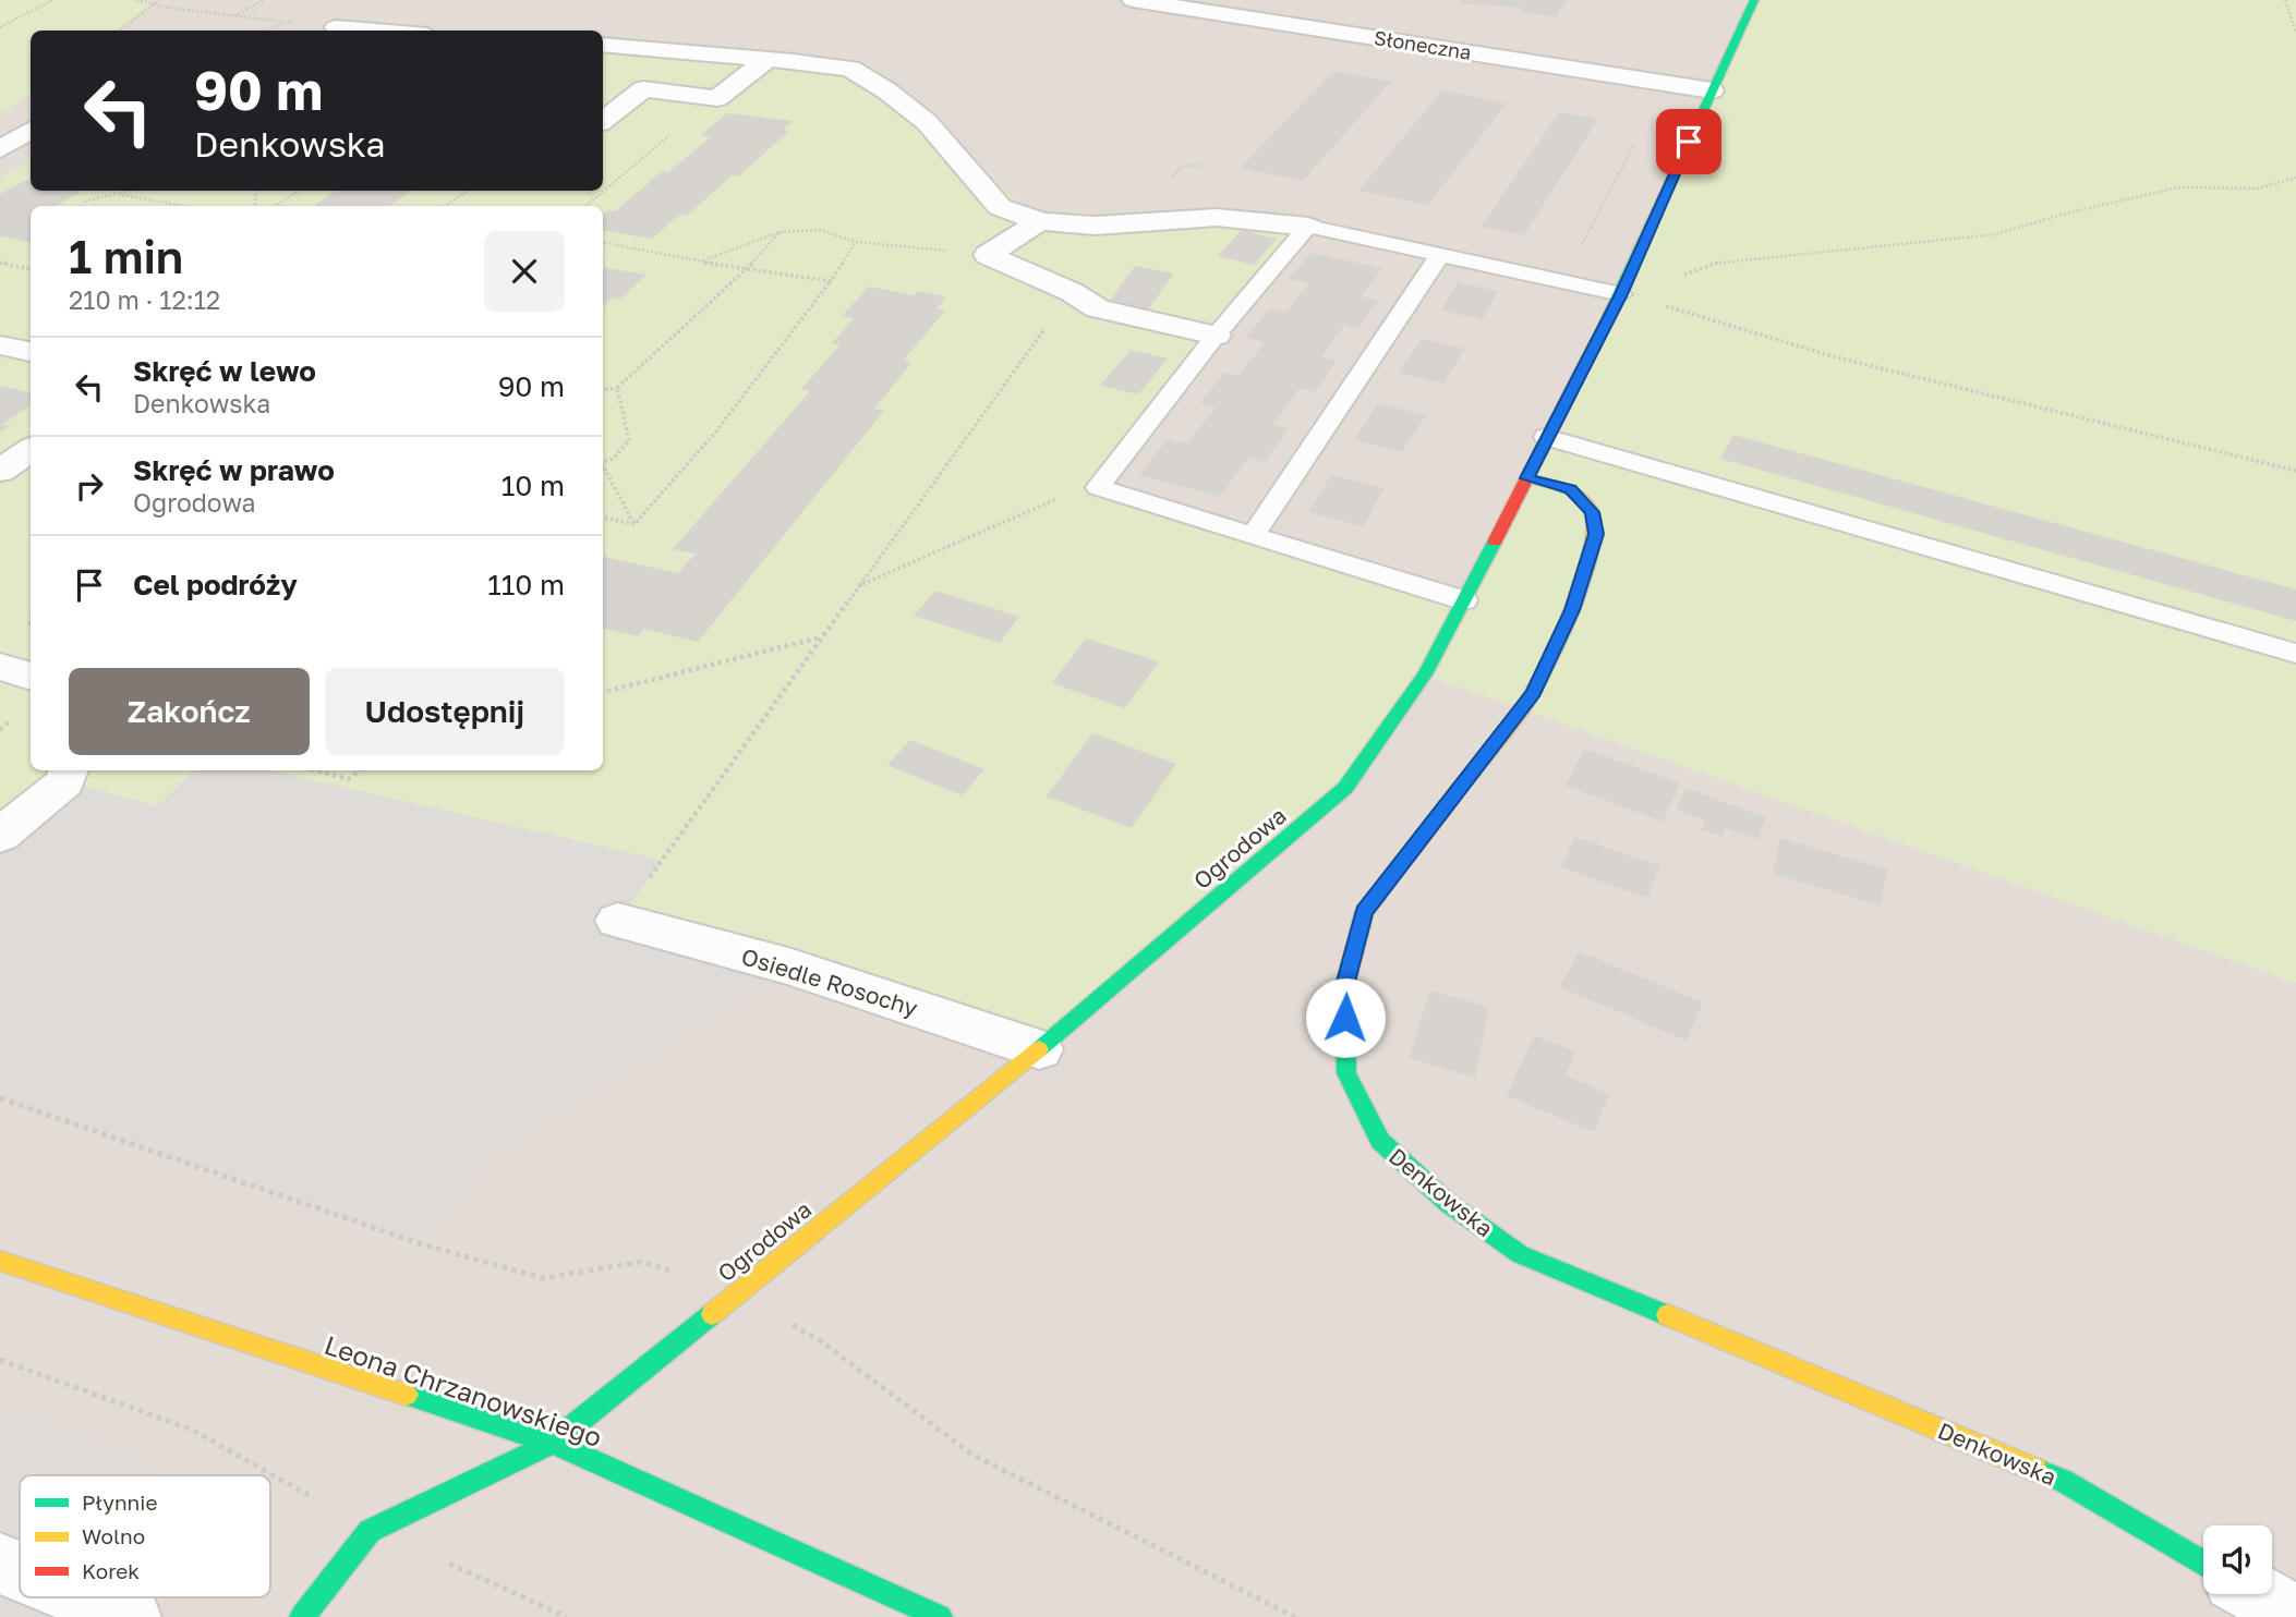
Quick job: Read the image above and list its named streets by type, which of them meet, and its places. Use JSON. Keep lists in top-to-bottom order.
{
  "streets": {
    "street": [
      "Słoneczna",
      "Ogrodowa",
      "Osiedle Rosochy",
      "Denkowska",
      "Leona Chrzanowskiego"
    ]
  },
  "crossings": [
    ["Słoneczna", "Ogrodowa"],
    ["Ogrodowa", "Osiedle Rosochy"],
    ["Ogrodowa", "Denkowska"],
    ["Ogrodowa", "Leona Chrzanowskiego"]
  ],
  "legend": ["Płynnie", "Wolno", "Korek"],
  "page": {
    "turn": ["90 m", "Denkowska"],
    "heading": ["1 min", "210 m · 12:12"],
    "list": [
      {
        "name": "Skręć w lewo",
        "note": "Denkowska",
        "value": "90 m"
      },
      {
        "name": "Skręć w prawo",
        "note": "Ogrodowa",
        "value": "10 m"
      },
      {
        "name": "Cel podróży",
        "value": "110 m"
      }
    ],
    "buttons": ["Zakończ", "Udostępnij"]
  }
}
